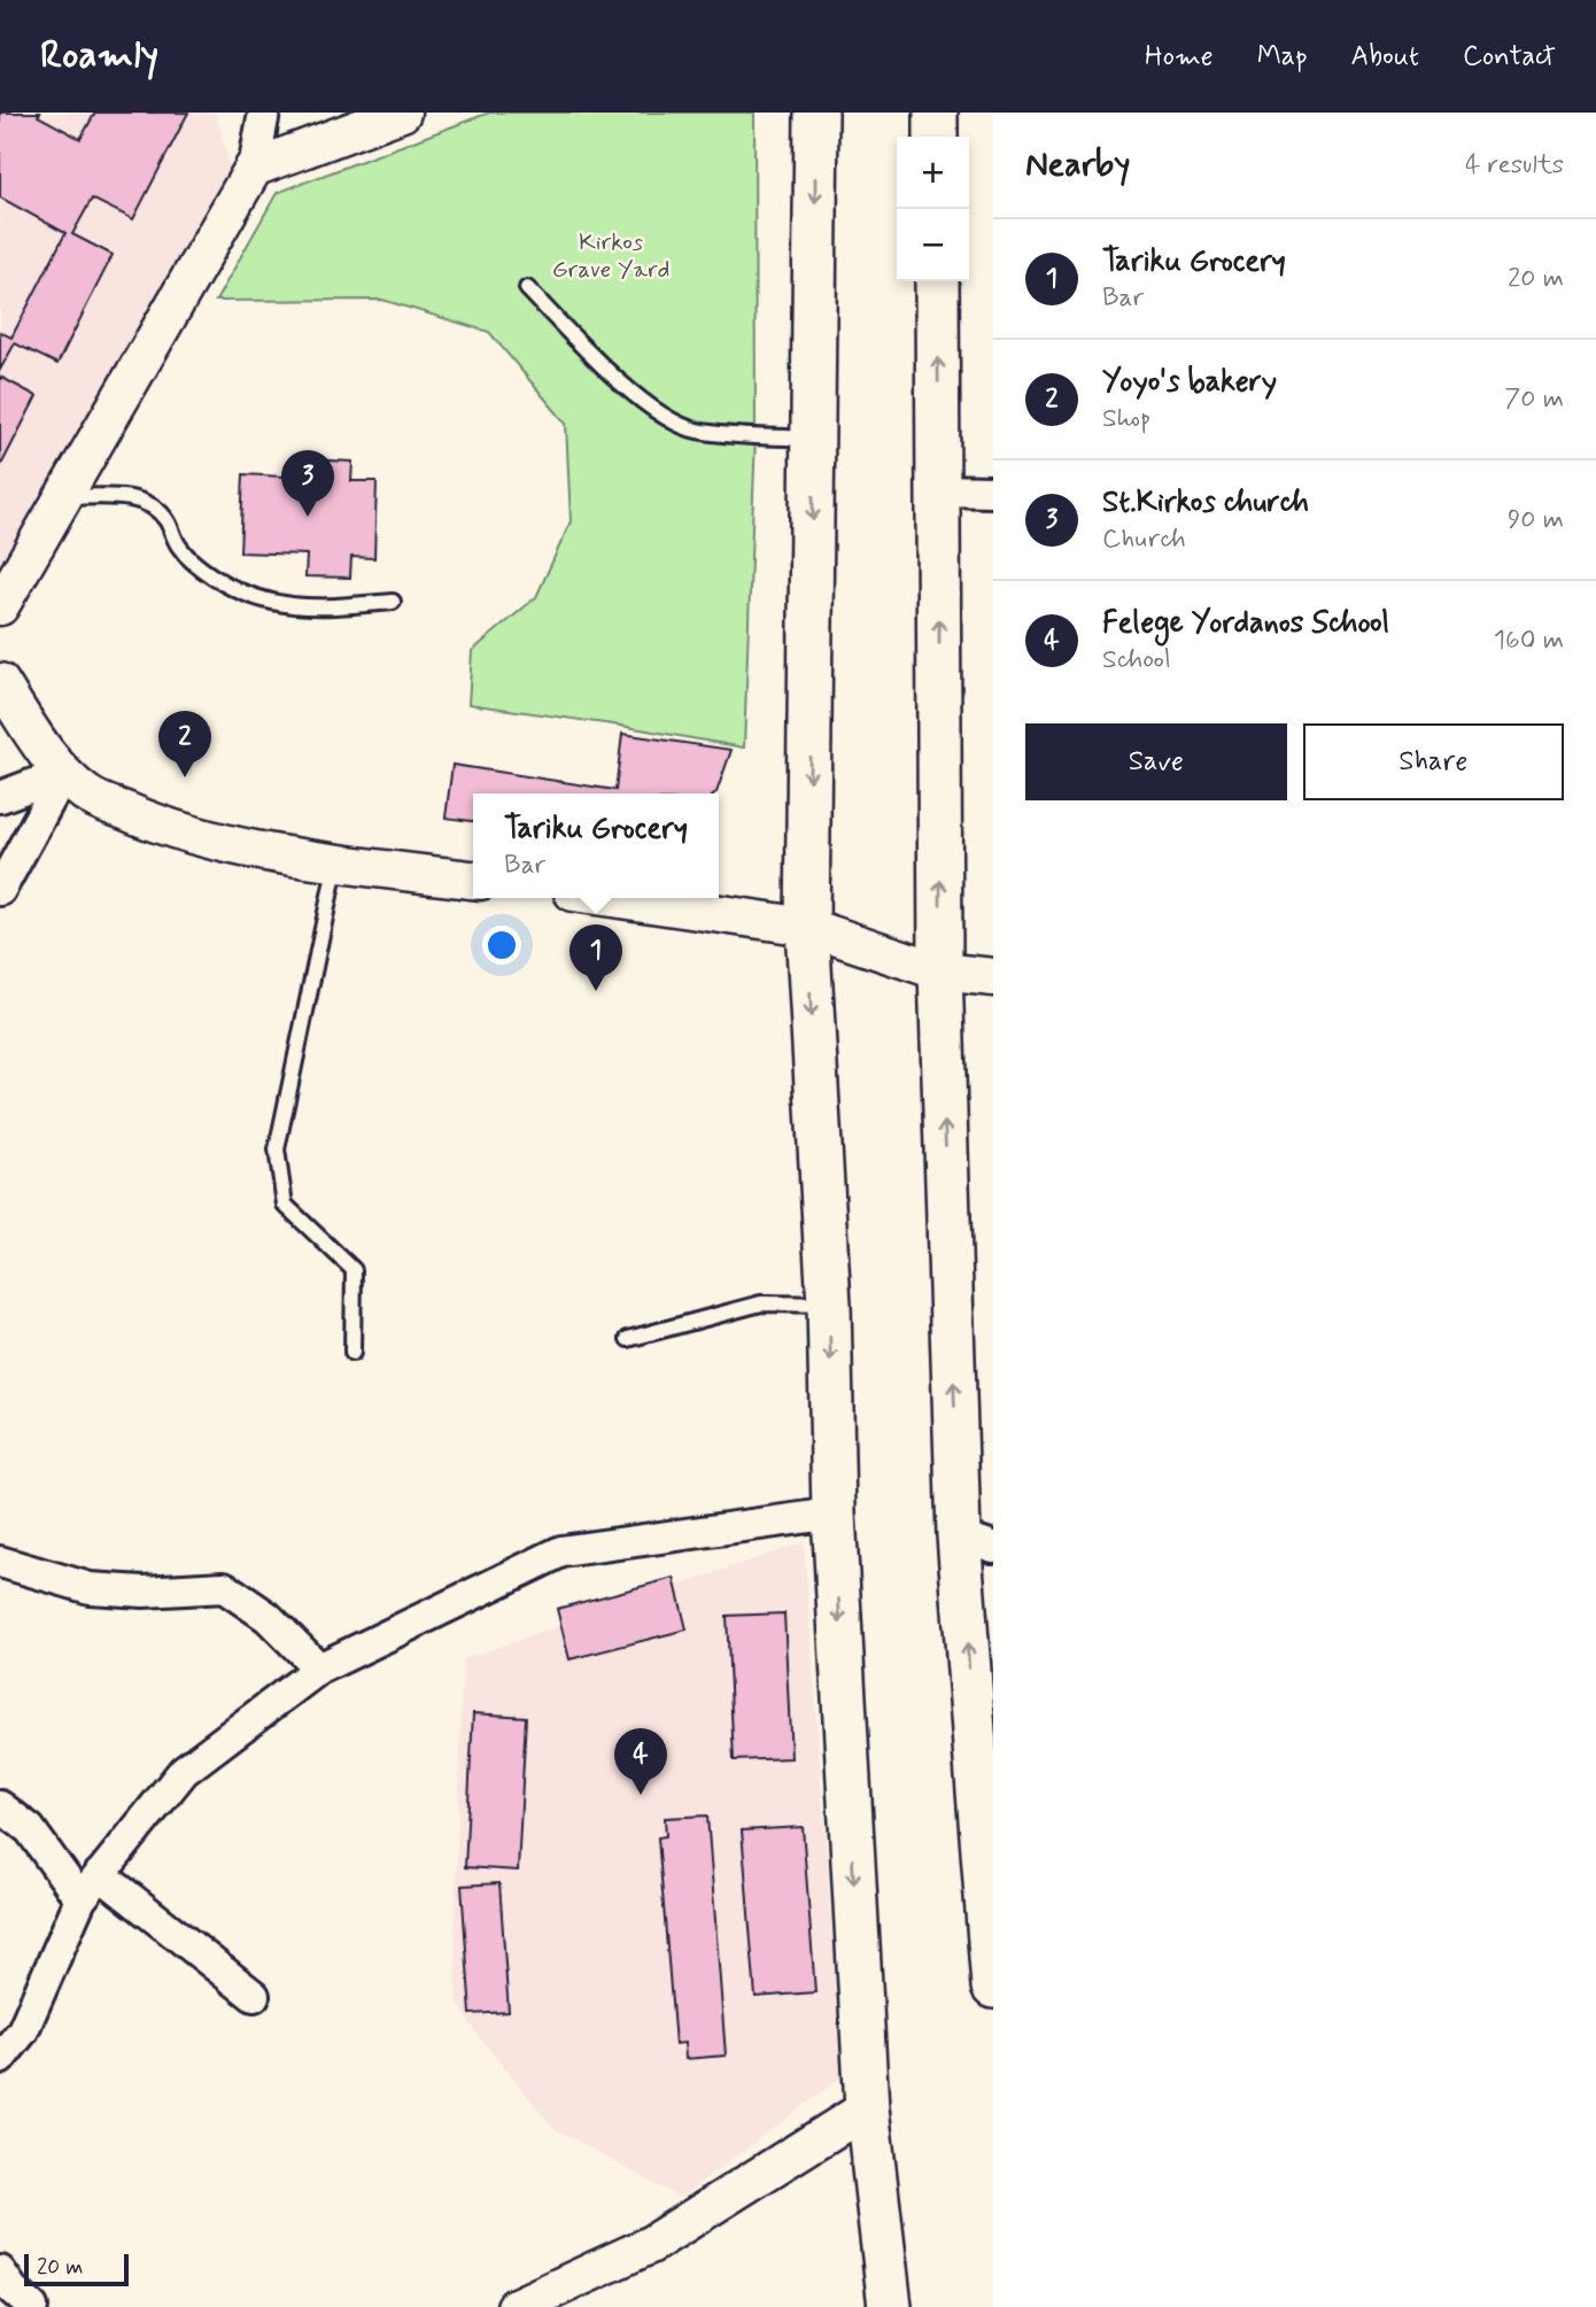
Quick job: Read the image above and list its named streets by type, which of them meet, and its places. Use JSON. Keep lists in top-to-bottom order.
{
  "parks": ["Kirkos Grave Yard"],
  "scale_bar": "20 m",
  "page": {
    "header": "Roamly",
    "nav": [
      "Home",
      "Map",
      "About",
      "Contact"
    ],
    "heading": ["Nearby", "4 results"],
    "map_buttons": ["+", "−"],
    "list": [
      {
        "mark": "1",
        "name": "Tariku Grocery",
        "note": "Bar",
        "value": "20 m"
      },
      {
        "mark": "2",
        "name": "Yoyo's bakery",
        "note": "Shop",
        "value": "70 m"
      },
      {
        "mark": "3",
        "name": "St.Kirkos church",
        "note": "Church",
        "value": "90 m"
      },
      {
        "mark": "4",
        "name": "Felege Yordanos School",
        "note": "School",
        "value": "160 m"
      }
    ],
    "pins": [
      "3",
      "2",
      "1",
      "4"
    ],
    "buttons": ["Save", "Share"],
    "popup": ["Tariku Grocery", "Bar"],
    "scale": "20 m"
  }
}
